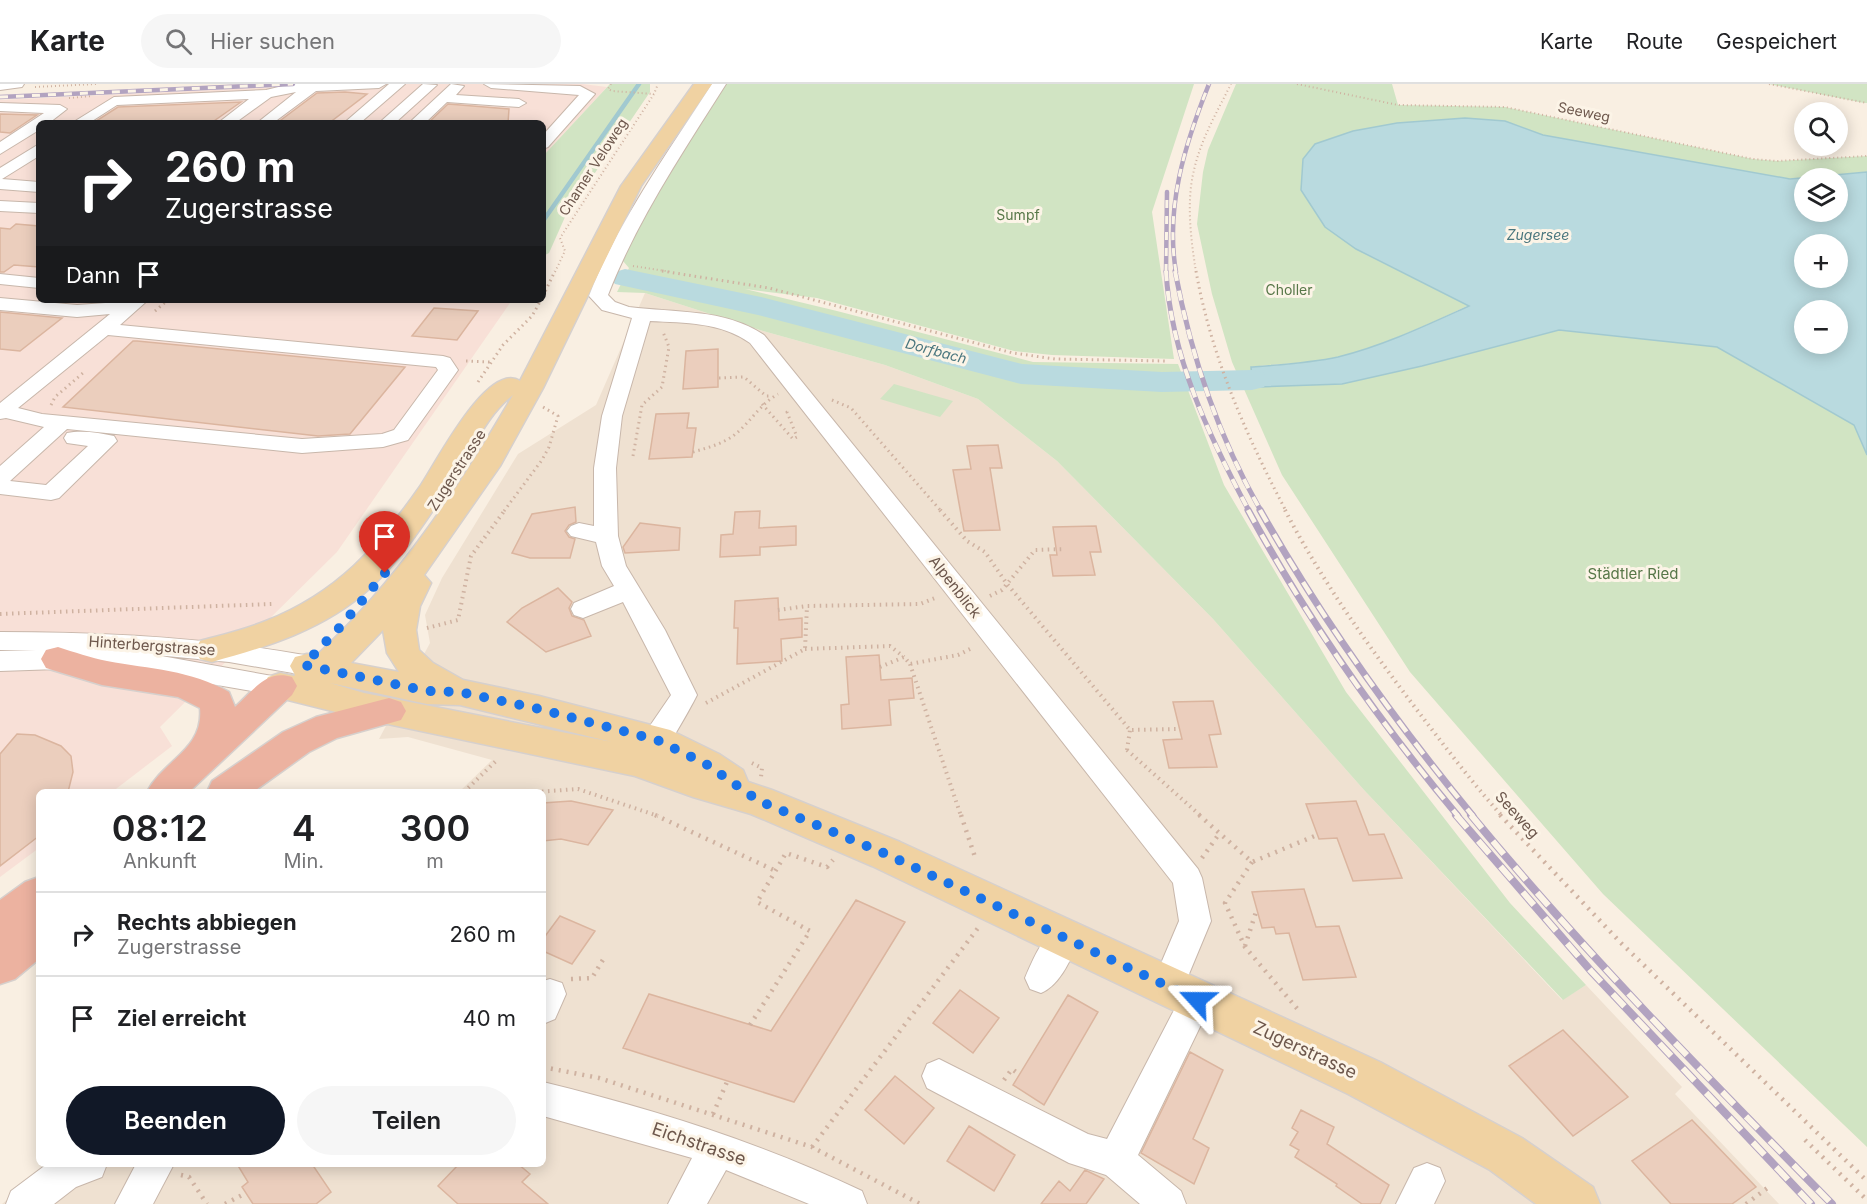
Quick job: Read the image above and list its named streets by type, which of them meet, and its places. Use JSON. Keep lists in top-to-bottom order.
{
  "streets": {
    "main road": ["Zugerstrasse"],
    "street": ["Alpenblick", "Hinterbergstrasse", "Eichstrasse"],
    "path": ["Seeweg", "Chamer Veloweg"]
  },
  "crossings": [
    ["Zugerstrasse", "Alpenblick"],
    ["Zugerstrasse", "Hinterbergstrasse"]
  ],
  "water": ["Zugersee", "Dorfbach"],
  "parks": ["Sumpf", "Choller", "Städtler Ried"],
  "page": {
    "header": "Karte",
    "search": "Hier suchen",
    "nav": ["Karte", "Route", "Gespeichert"],
    "map_buttons": ["+", "−"],
    "turn": ["260 m", "Zugerstrasse"],
    "then": "Dann",
    "eta": [
      "08:12",
      "Ankunft",
      "4",
      "Min.",
      "300",
      "m"
    ],
    "list": [
      {
        "name": "Rechts abbiegen",
        "note": "Zugerstrasse",
        "value": "260 m"
      },
      {
        "name": "Ziel erreicht",
        "value": "40 m"
      }
    ],
    "buttons": ["Beenden", "Teilen"]
  }
}
